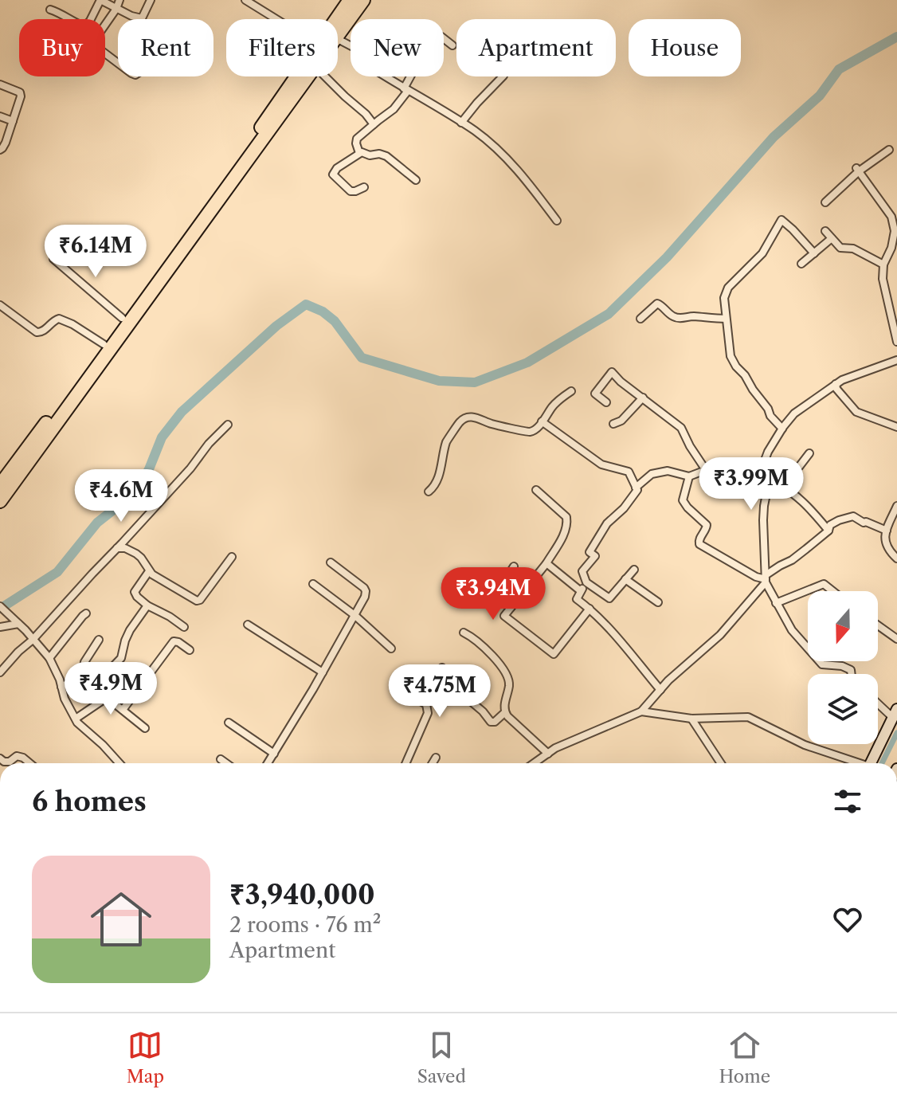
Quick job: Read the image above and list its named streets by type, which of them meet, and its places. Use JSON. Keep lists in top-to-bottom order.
{
  "north": "bottom",
  "page": {
    "chip": [
      "Buy",
      "Rent",
      "Filters",
      "New",
      "Apartment",
      "House"
    ],
    "price": [
      "₹6.14M",
      "₹3.99M",
      "₹4.6M",
      "₹3.94M",
      "₹4.9M",
      "₹4.75M"
    ],
    "heading": "6 homes",
    "list": [
      {
        "name": "₹3,940,000",
        "note": "2 rooms · 76 m² · Apartment"
      }
    ],
    "tabs": ["Map", "Saved", "Home"]
  }
}
